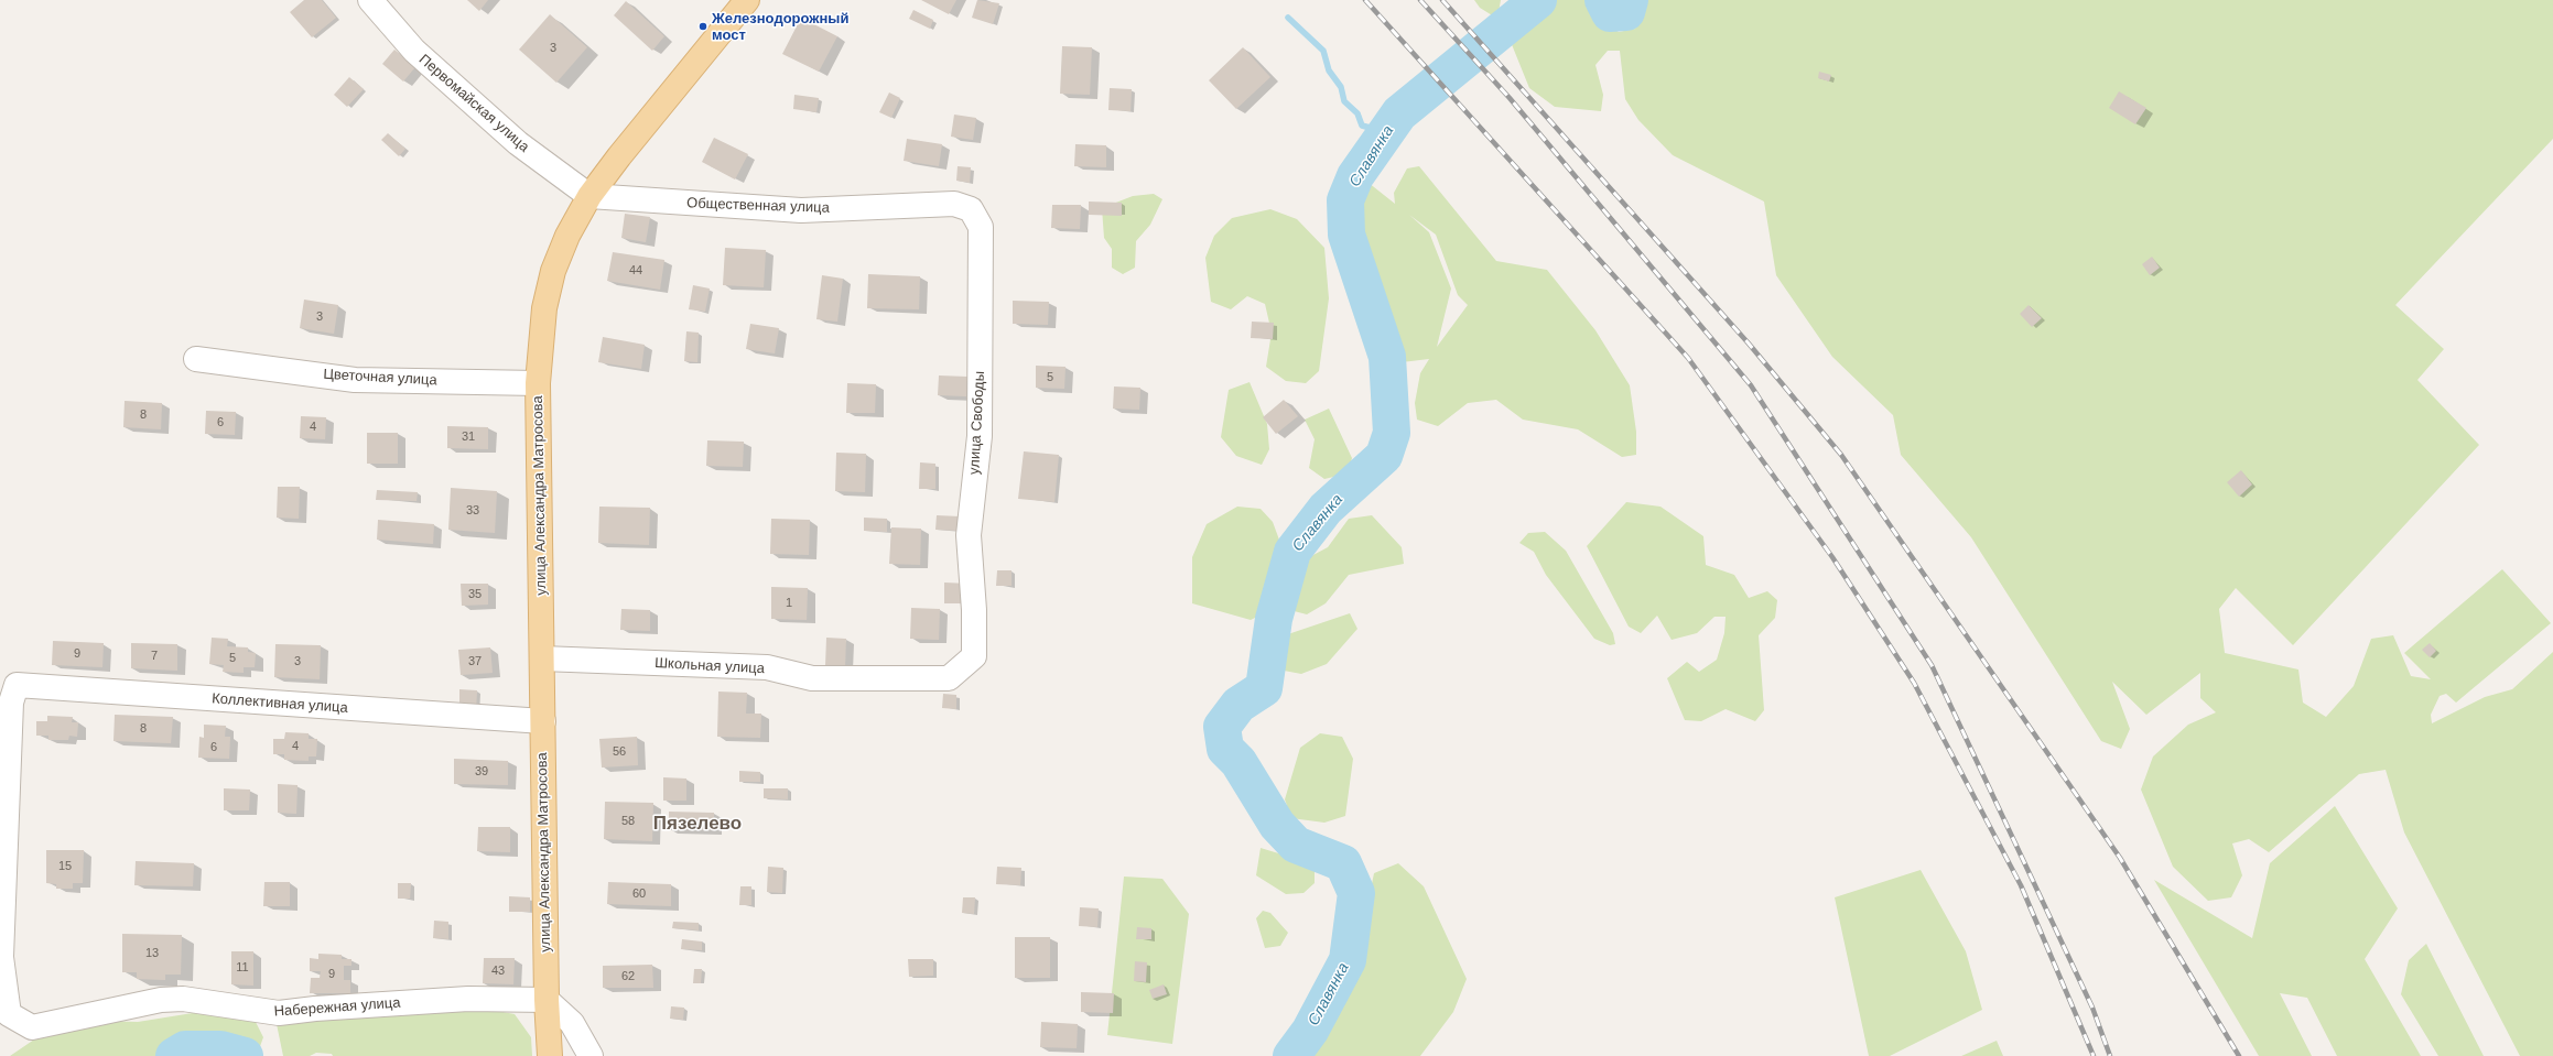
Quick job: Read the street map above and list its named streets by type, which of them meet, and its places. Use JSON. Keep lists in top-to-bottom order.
{
  "streets": {
    "main road": ["улица Александра Матросова"],
    "street": [
      "Первомайская улица",
      "Общественная улица",
      "Цветочная улица",
      "улица Свободы",
      "Школьная улица",
      "Коллективная улица",
      "Набережная улица"
    ]
  },
  "crossings": [
    ["Первомайская улица", "Общественная улица"],
    ["Первомайская улица", "улица Александра Матросова"],
    ["Общественная улица", "улица Свободы"],
    ["Общественная улица", "улица Александра Матросова"],
    ["Цветочная улица", "улица Александра Матросова"],
    ["улица Свободы", "Школьная улица"],
    ["улица Александра Матросова", "Школьная улица"],
    ["улица Александра Матросова", "Коллективная улица"],
    ["улица Александра Матросова", "Набережная улица"],
    ["Коллективная улица", "Набережная улица"]
  ],
  "districts": ["Пязелево"],
  "water": ["Славянка"],
  "places": ["Железнодорожный мост"],
  "house_numbers": [
    "3",
    "44",
    "3",
    "5",
    "8",
    "6",
    "4",
    "31",
    "33",
    "35",
    "1",
    "9",
    "7",
    "5",
    "3",
    "37",
    "8",
    "4",
    "6",
    "56",
    "39",
    "58",
    "15",
    "60",
    "13",
    "11",
    "43",
    "9",
    "62"
  ]
}
